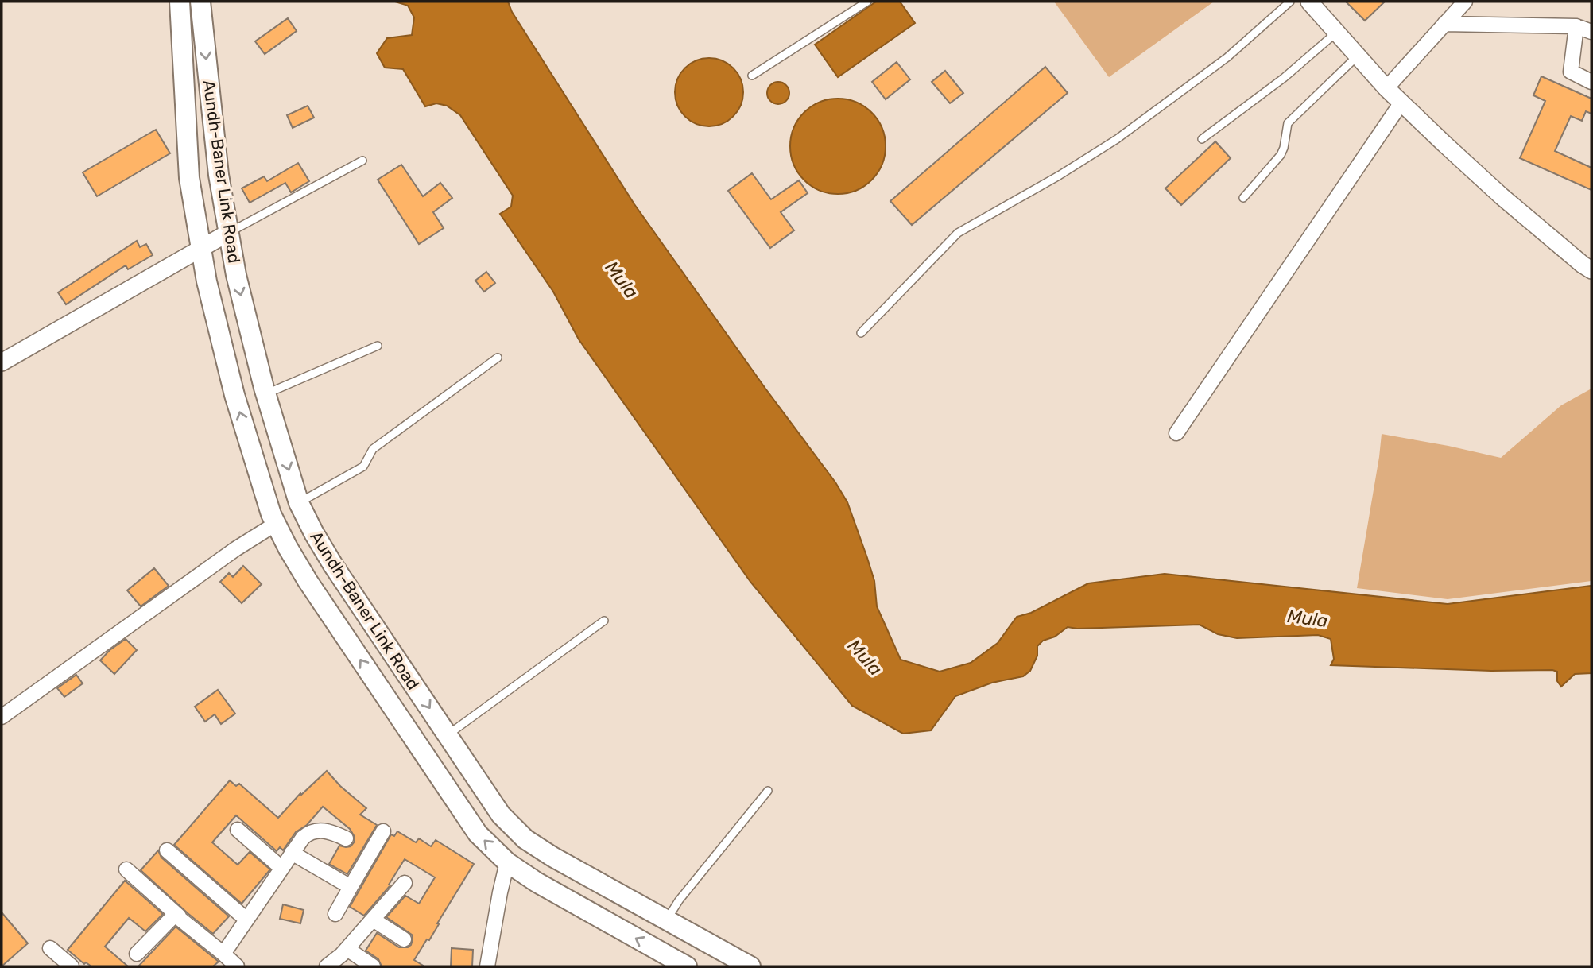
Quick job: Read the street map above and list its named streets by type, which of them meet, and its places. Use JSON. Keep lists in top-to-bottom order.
{
  "streets": {
    "main road": ["Aundh-Baner Link Road"]
  },
  "water": ["Mula"]
}
